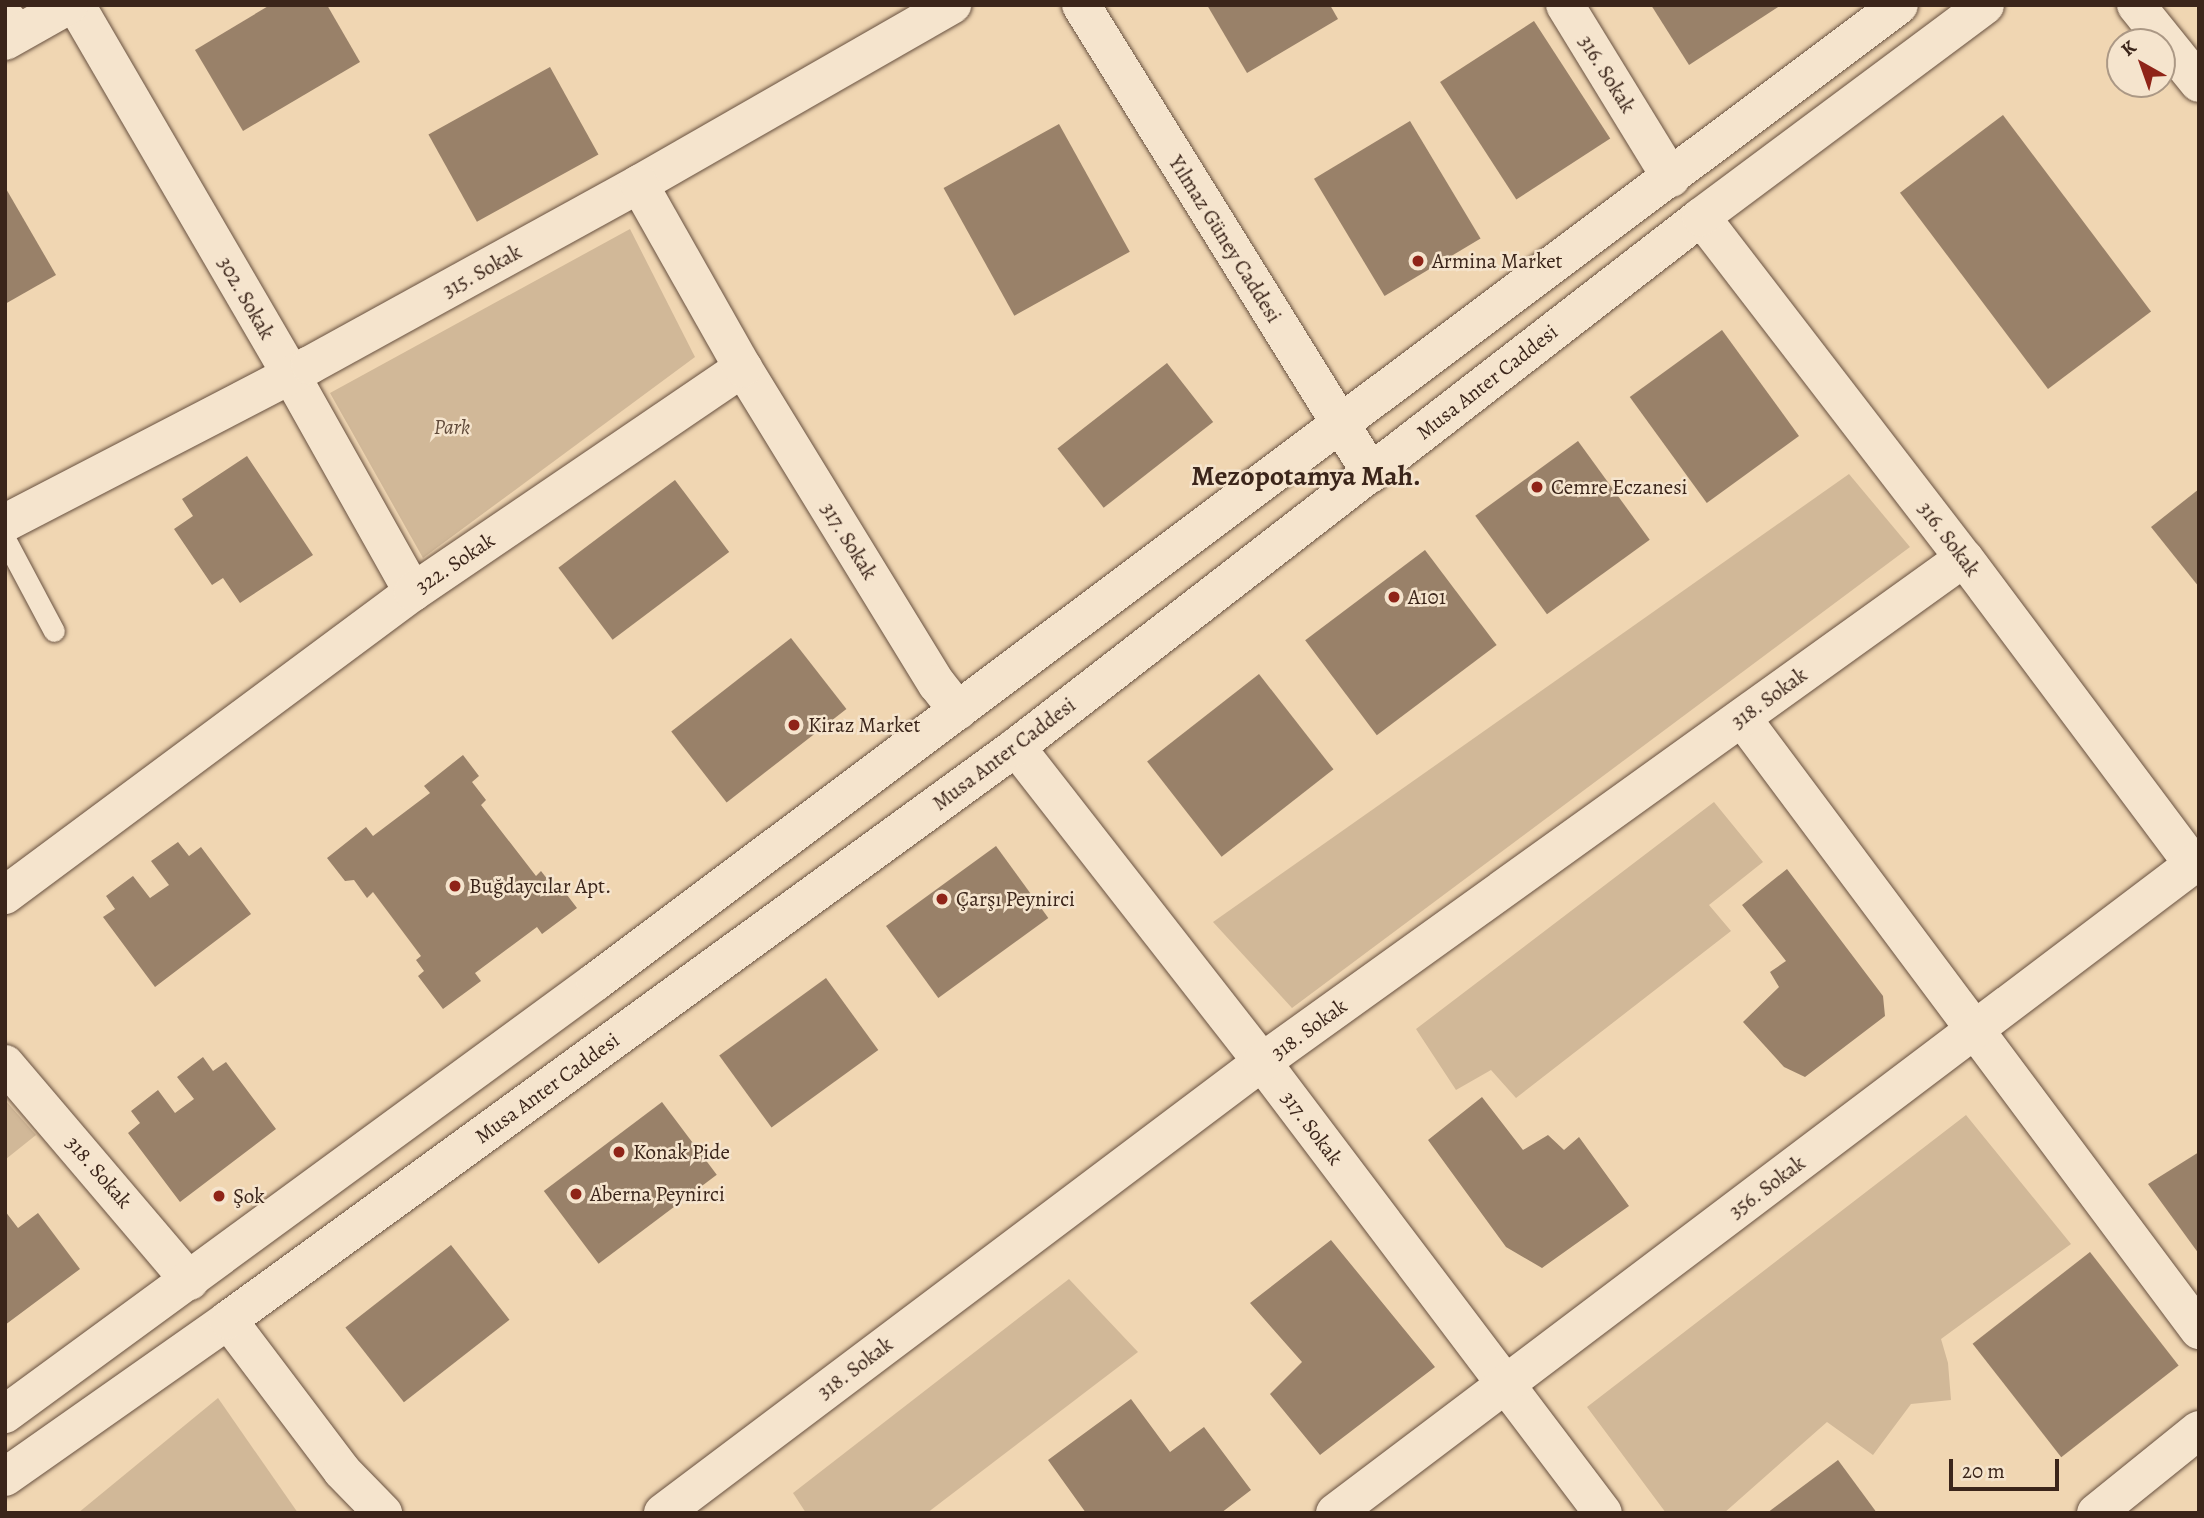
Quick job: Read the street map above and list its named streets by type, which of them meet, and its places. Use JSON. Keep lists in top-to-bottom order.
{
  "streets": {
    "street": [
      "316. Sokak",
      "Yılmaz Güney Caddesi",
      "315. Sokak",
      "302. Sokak",
      "Musa Anter Caddesi",
      "317. Sokak",
      "322. Sokak",
      "318. Sokak",
      "356. Sokak"
    ]
  },
  "crossings": [
    ["316. Sokak", "Musa Anter Caddesi"],
    ["316. Sokak", "318. Sokak"],
    ["316. Sokak", "356. Sokak"],
    ["Yılmaz Güney Caddesi", "Musa Anter Caddesi"],
    ["315. Sokak", "302. Sokak"],
    ["302. Sokak", "322. Sokak"],
    ["Musa Anter Caddesi", "317. Sokak"],
    ["317. Sokak", "322. Sokak"],
    ["317. Sokak", "318. Sokak"],
    ["317. Sokak", "356. Sokak"]
  ],
  "districts": ["Mezopotamya Mah."],
  "parks": ["Park"],
  "places": [
    "Armina Market",
    "Cemre Eczanesi",
    "A101",
    "Kiraz Market",
    "Buğdaycılar Apt.",
    "Çarşı Peynirci",
    "Konak Pide",
    "Aberna Peynirci",
    "Şok"
  ],
  "scale_bar": "20 m",
  "north": "top left"
}
